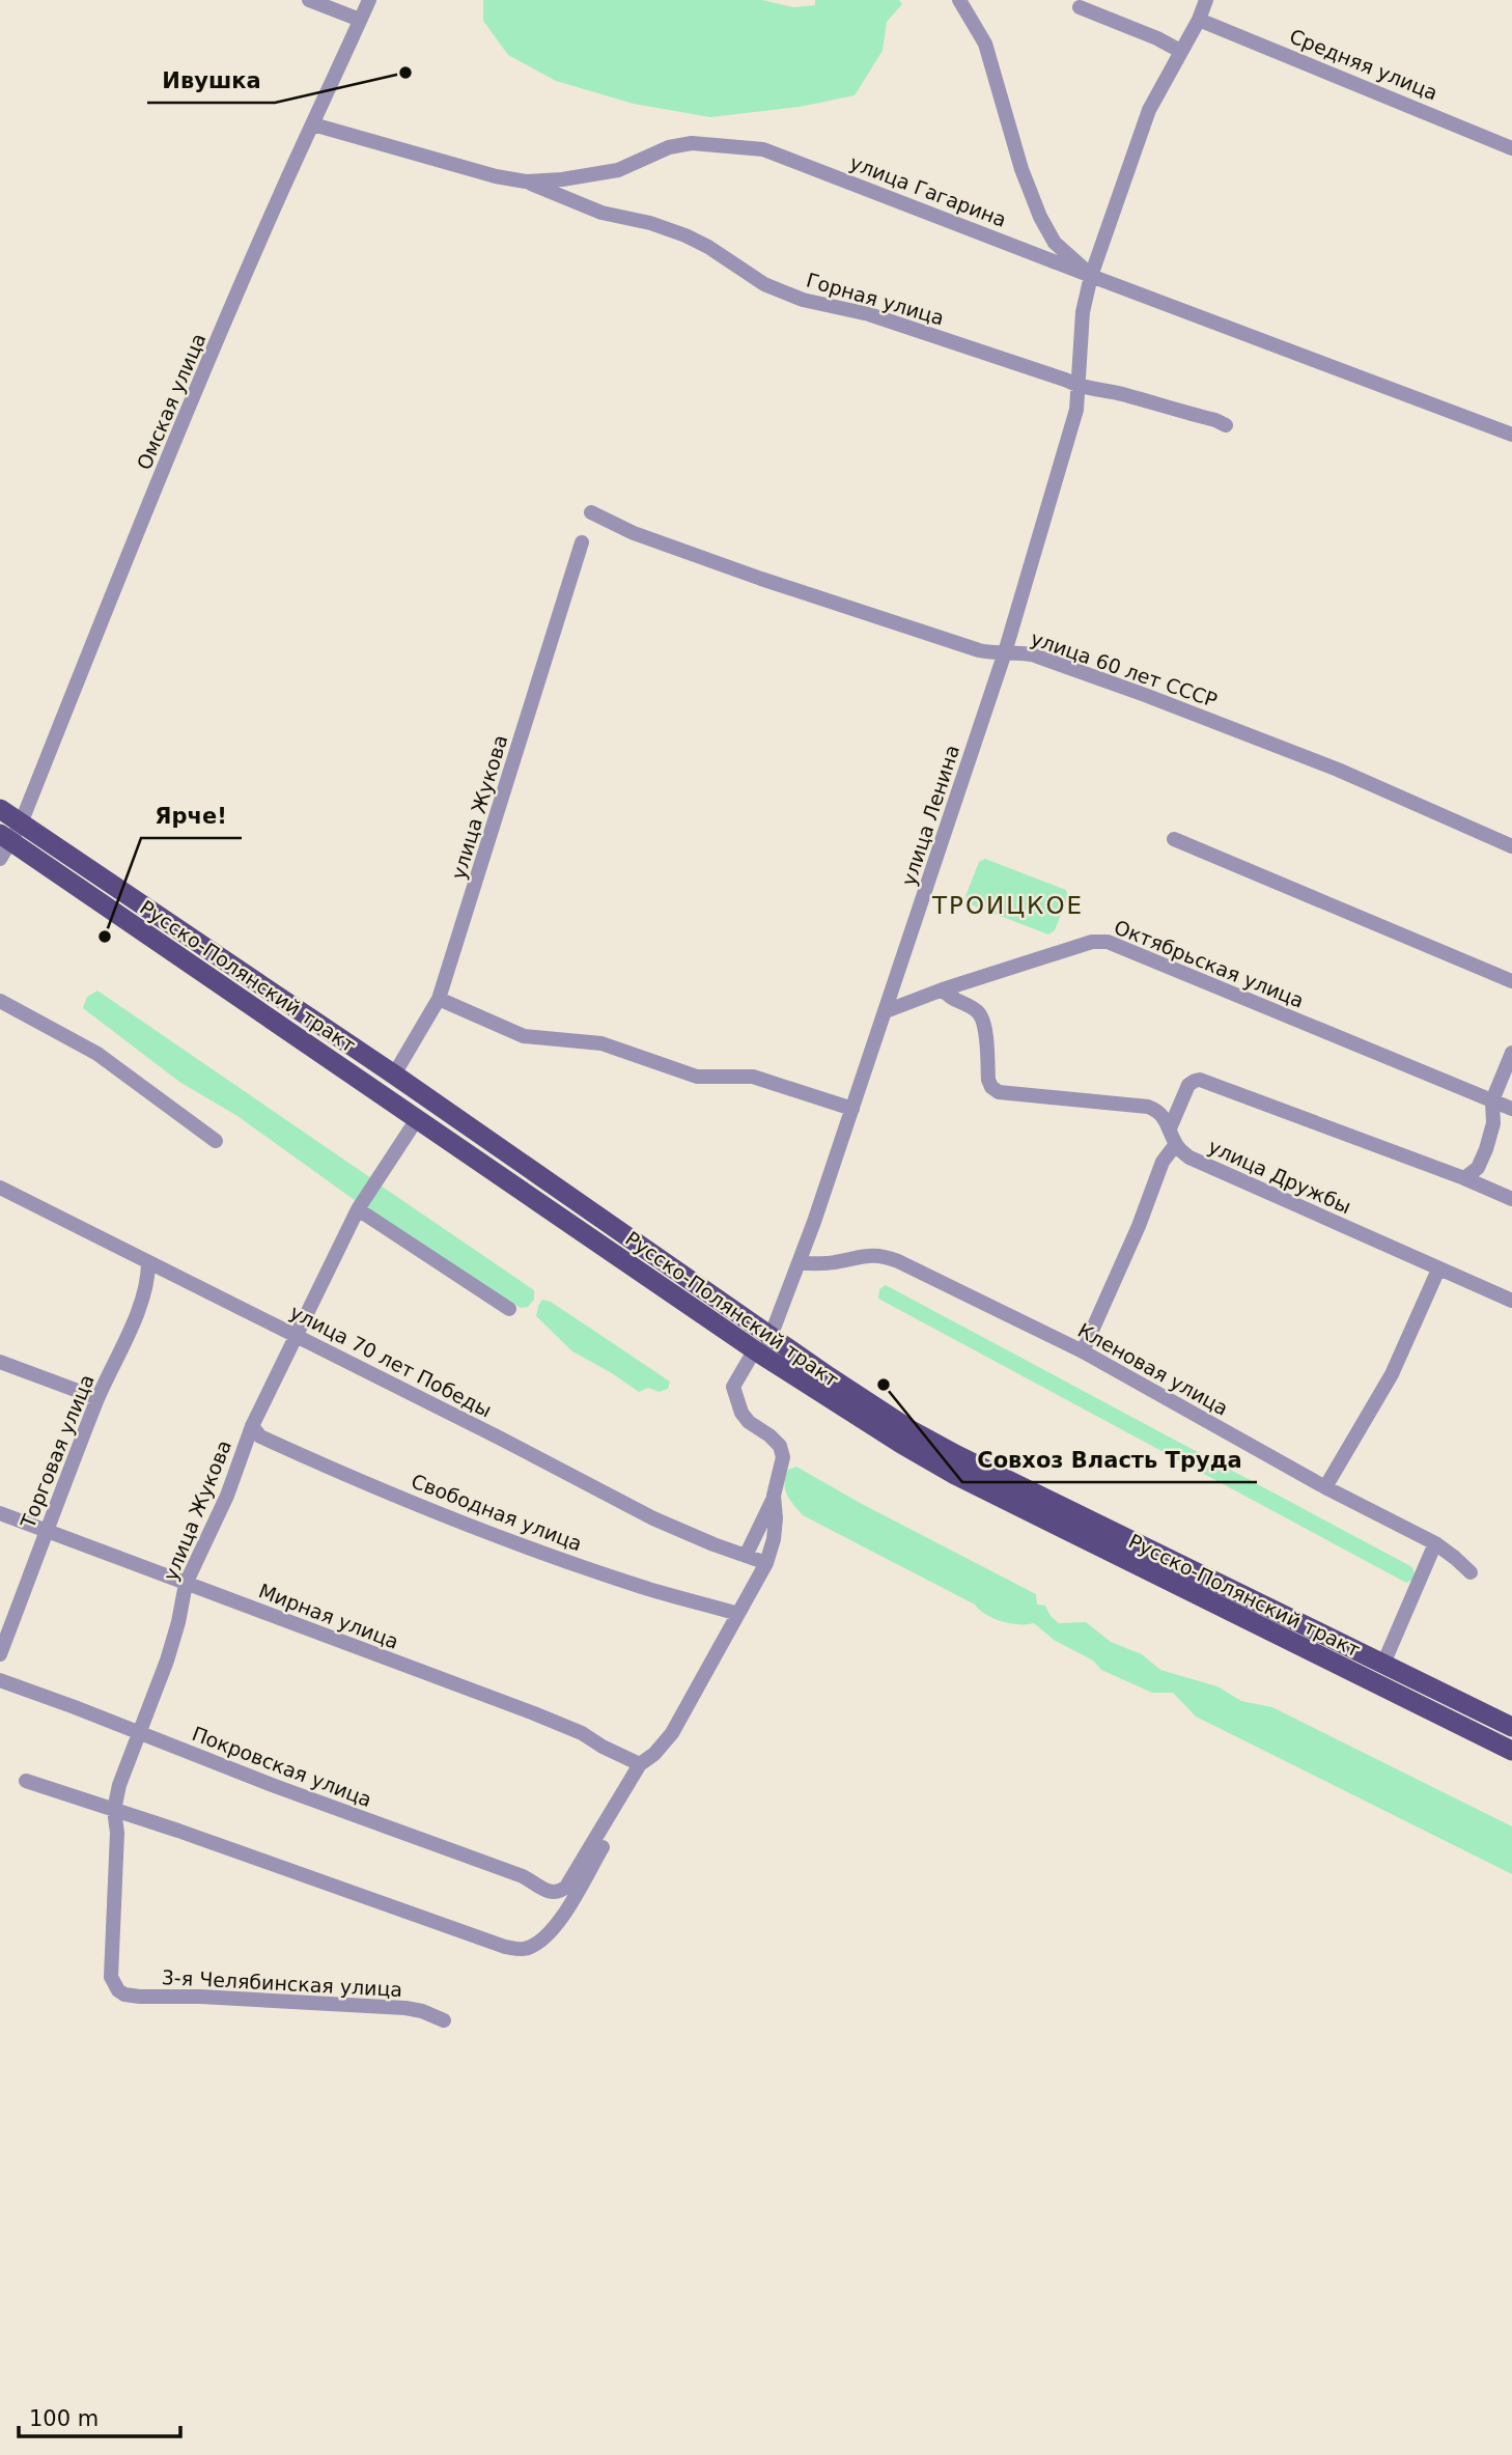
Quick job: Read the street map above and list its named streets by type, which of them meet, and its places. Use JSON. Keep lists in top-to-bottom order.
{
  "streets": {
    "main road": ["Русско-Полянский тракт"],
    "street": [
      "Средняя улица",
      "улица Гагарина",
      "Горная улица",
      "Омская улица",
      "улица 60 лет СССР",
      "улица Жукова",
      "улица Ленина",
      "Октябрьская улица",
      "улица Дружбы",
      "улица 70 лет Победы",
      "Кленовая улица",
      "Торговая улица",
      "Свободная улица",
      "Мирная улица",
      "Покровская улица",
      "3-я Челябинская улица"
    ]
  },
  "crossings": [
    ["Средняя улица", "улица Ленина"],
    ["улица Гагарина", "Горная улица"],
    ["улица Гагарина", "Омская улица"],
    ["улица Гагарина", "улица Ленина"],
    ["Горная улица", "улица Ленина"],
    ["Омская улица", "Русско-Полянский тракт"],
    ["улица 60 лет СССР", "улица Ленина"],
    ["улица Жукова", "Русско-Полянский тракт"],
    ["улица Жукова", "улица 70 лет Победы"],
    ["улица Жукова", "Свободная улица"],
    ["улица Жукова", "Мирная улица"],
    ["улица Жукова", "Покровская улица"],
    ["улица Жукова", "3-я Челябинская улица"],
    ["улица Ленина", "Октябрьская улица"],
    ["улица Ленина", "Русско-Полянский тракт"],
    ["улица Ленина", "Кленовая улица"],
    ["улица 70 лет Победы", "Торговая улица"],
    ["Торговая улица", "Мирная улица"]
  ],
  "districts": ["ТРОИЦКОЕ"],
  "places": ["Ивушка", "Ярче!", "Совхоз Власть Труда"],
  "scale_bar": "100 m"
}
